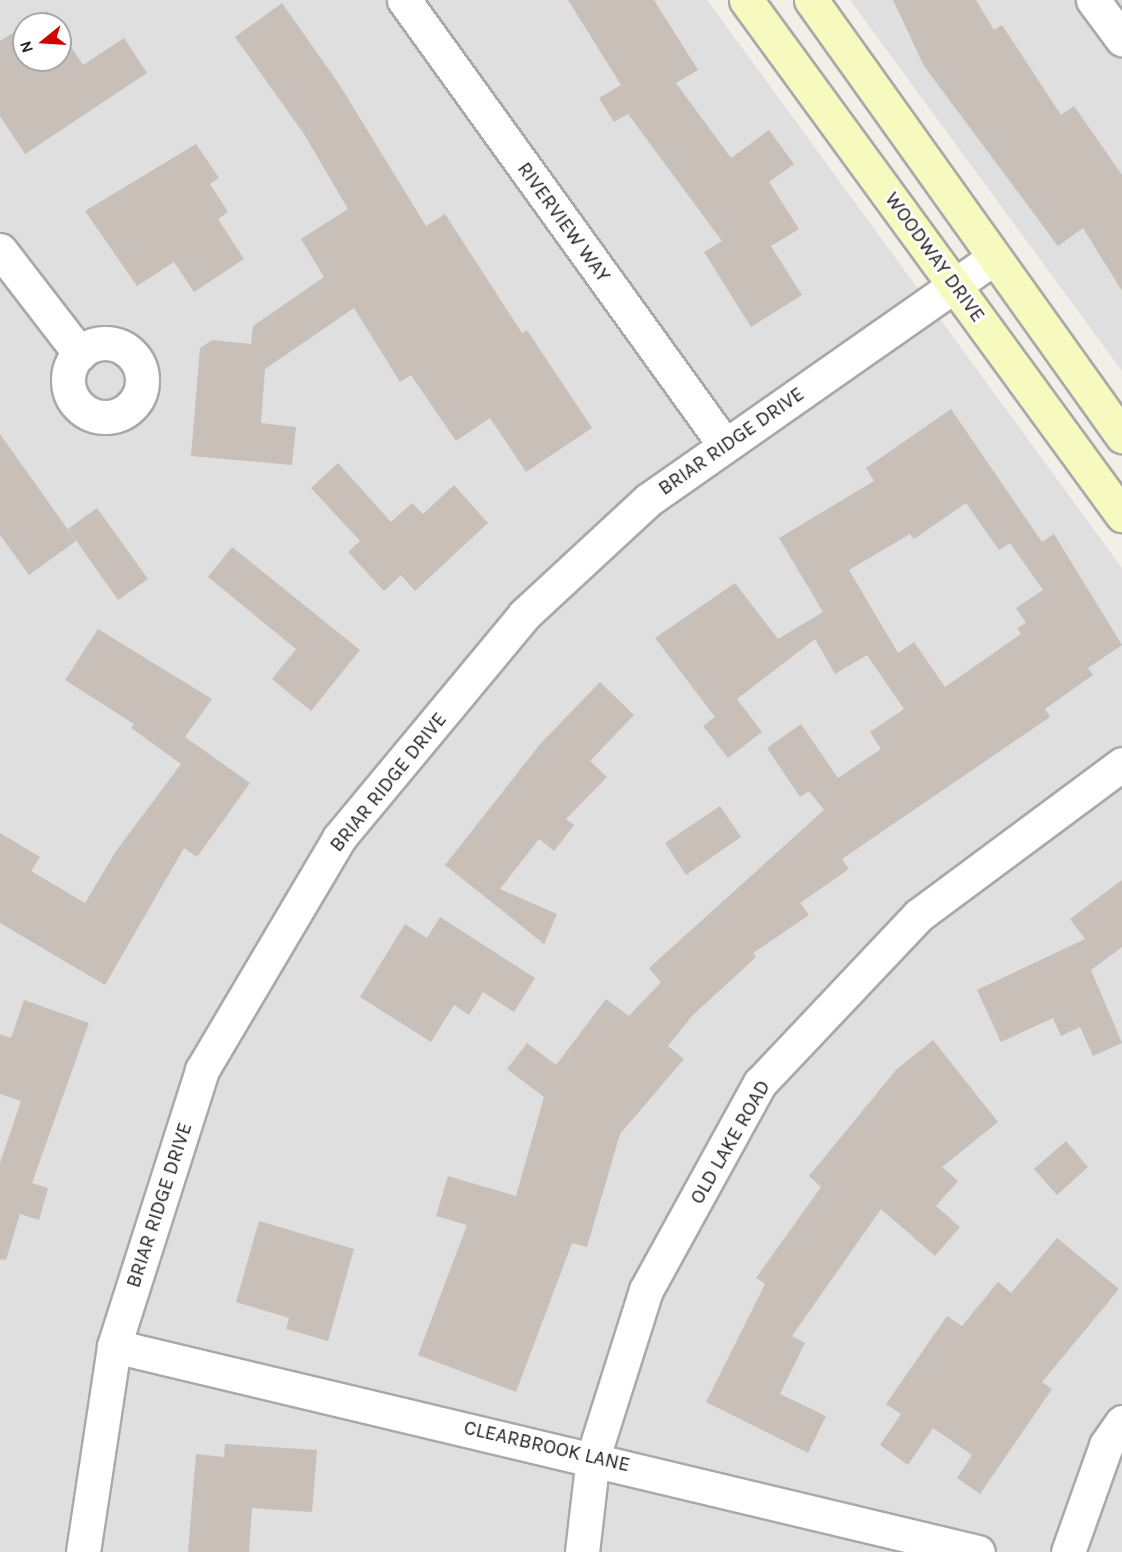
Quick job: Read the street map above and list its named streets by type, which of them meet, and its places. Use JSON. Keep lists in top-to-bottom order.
{
  "streets": {
    "main road": ["WOODWAY DRIVE"],
    "street": [
      "RIVERVIEW WAY",
      "BRIAR RIDGE DRIVE",
      "OLD LAKE ROAD",
      "CLEARBROOK LANE"
    ]
  },
  "crossings": [
    ["RIVERVIEW WAY", "BRIAR RIDGE DRIVE"],
    ["WOODWAY DRIVE", "BRIAR RIDGE DRIVE"],
    ["BRIAR RIDGE DRIVE", "CLEARBROOK LANE"],
    ["OLD LAKE ROAD", "CLEARBROOK LANE"]
  ],
  "north": "left"
}
